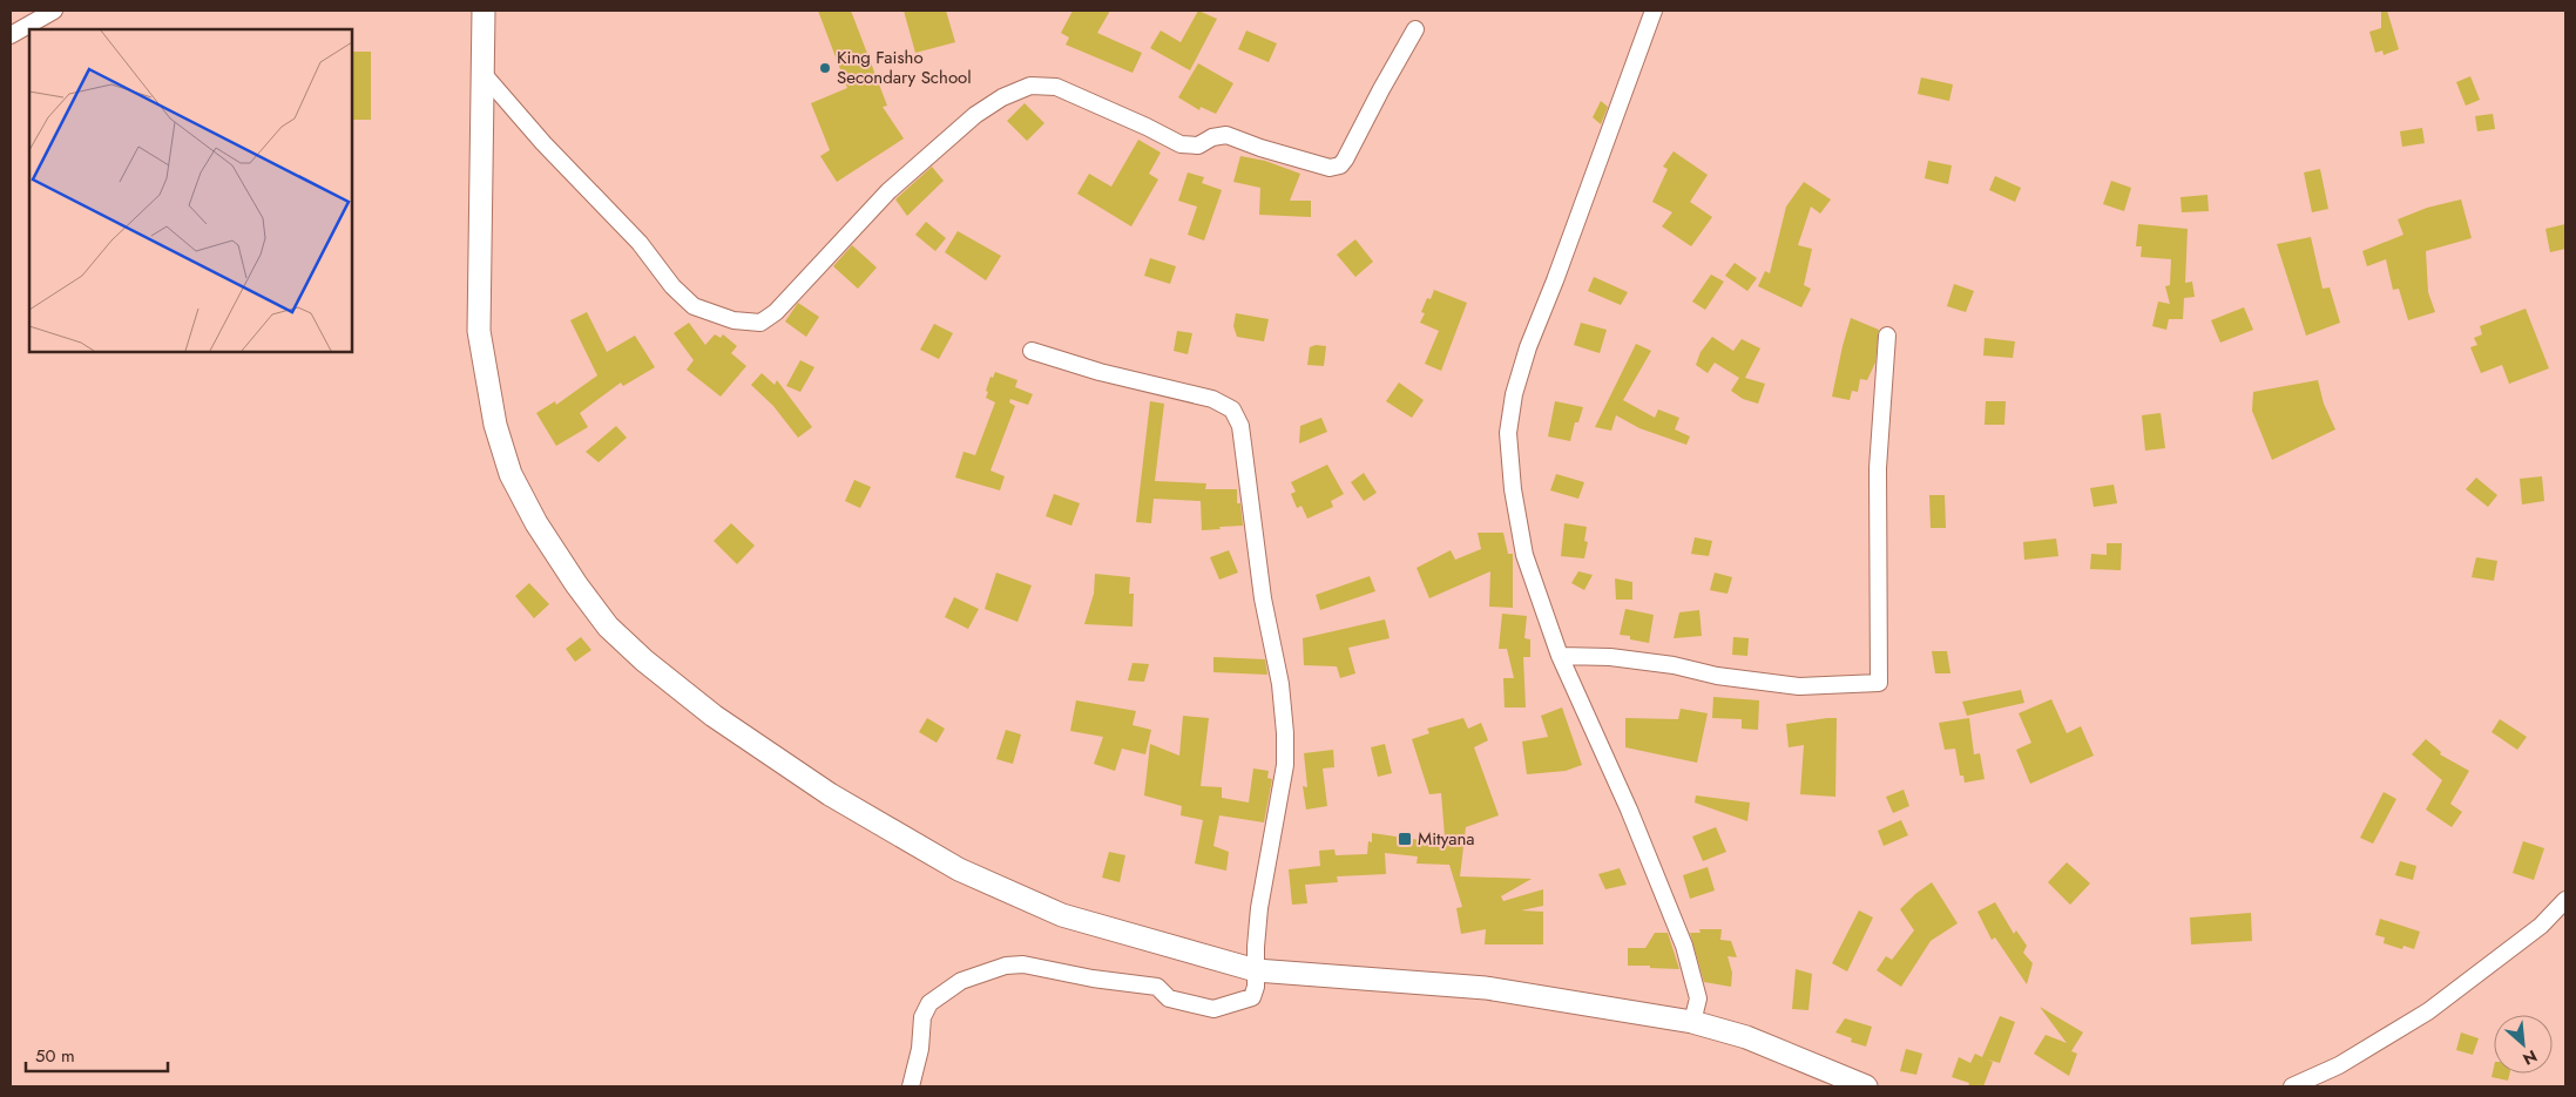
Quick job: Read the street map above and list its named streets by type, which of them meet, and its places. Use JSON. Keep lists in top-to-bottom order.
{
  "places": {
    "other": ["King Faisho Secondary School"],
    "transit": ["Mityana"]
  },
  "scale_bar": "50 m",
  "north": "bottom right"
}
